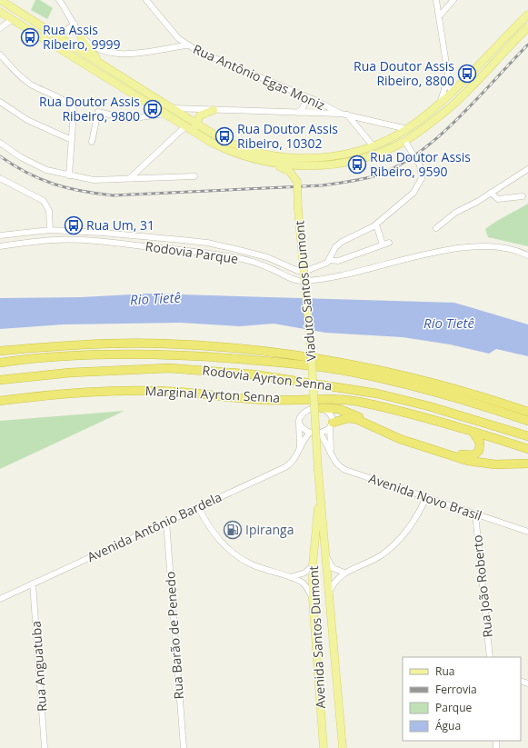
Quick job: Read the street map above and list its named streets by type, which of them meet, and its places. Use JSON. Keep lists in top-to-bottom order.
{
  "streets": {
    "highway": ["Rodovia Ayrton Senna", "Marginal Ayrton Senna"],
    "main road": ["Viaduto Santos Dumont", "Avenida Santos Dumont"],
    "street": [
      "Rua Antônio Egas Moniz",
      "Rodovia Parque",
      "Avenida Novo Brasil",
      "Avenida Antônio Bardela",
      "Rua João Roberto",
      "Rua Barão de Penedo",
      "Rua Anguatuba"
    ]
  },
  "crossings": [
    ["Viaduto Santos Dumont", "Avenida Santos Dumont"],
    ["Avenida Novo Brasil", "Avenida Antônio Bardela"],
    ["Avenida Novo Brasil", "Rua João Roberto"],
    ["Avenida Antônio Bardela", "Rua Barão de Penedo"],
    ["Avenida Antônio Bardela", "Rua Anguatuba"]
  ],
  "water": ["Rio Tietê"],
  "places": {
    "bus stop": [
      "Rua Assis Ribeiro, 9999",
      "Rua Doutor Assis Ribeiro, 8800",
      "Rua Doutor Assis Ribeiro, 9800",
      "Rua Doutor Assis Ribeiro, 10302",
      "Rua Doutor Assis Ribeiro, 9590",
      "Rua Um, 31"
    ],
    "fuel station": ["Ipiranga"]
  },
  "legend": [
    "Rua",
    "Ferrovia",
    "Parque",
    "Água"
  ]
}
